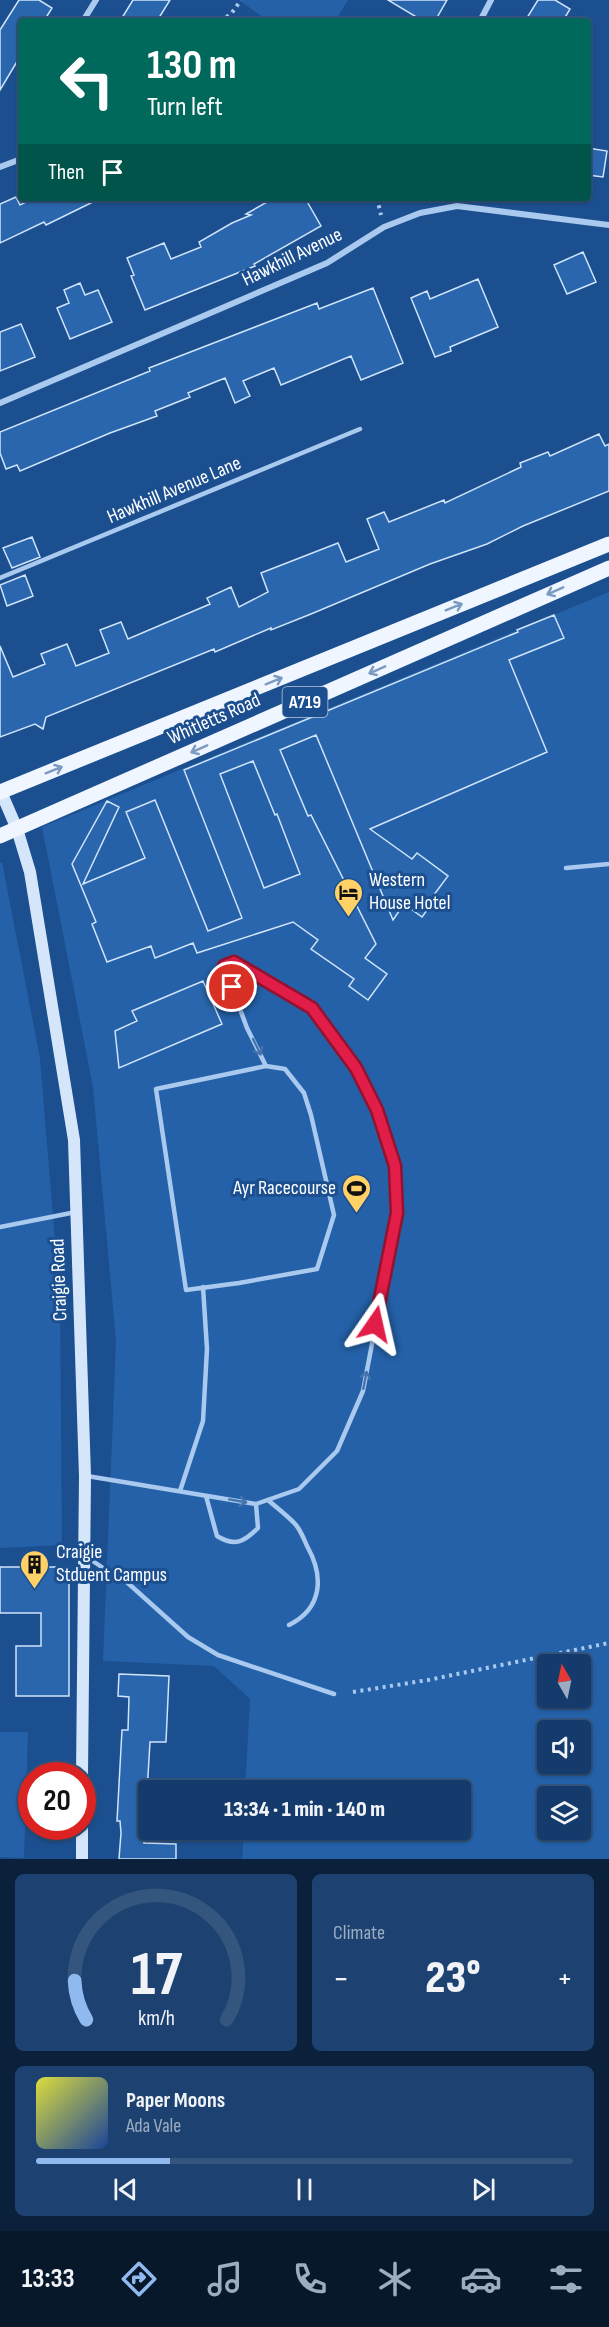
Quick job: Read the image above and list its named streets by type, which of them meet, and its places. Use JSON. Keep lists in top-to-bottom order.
{
  "streets": {
    "main road": ["A719", "Whitletts Road", "Craigie Road"],
    "street": ["Hawkhill Avenue"],
    "lane": ["Hawkhill Avenue Lane"]
  },
  "crossings": [
    ["Whitletts Road", "Craigie Road"]
  ],
  "places": {
    "hotel": ["Western House Hotel"],
    "sports": ["Ayr Racecourse"],
    "building": ["Craigie Stduent Campus"]
  },
  "north": "top",
  "page": {
    "turn": ["130 m", "Turn left"],
    "then": "Then",
    "limit": "20",
    "trip": "13:34 · 1 min · 140 m",
    "tile": "Climate",
    "heat": ["−", "23°", "+"],
    "song": ["Paper Moons", "Ada Vale"],
    "tabs": "13:33",
    "gauge": ["17", "km/h"]
  }
}
